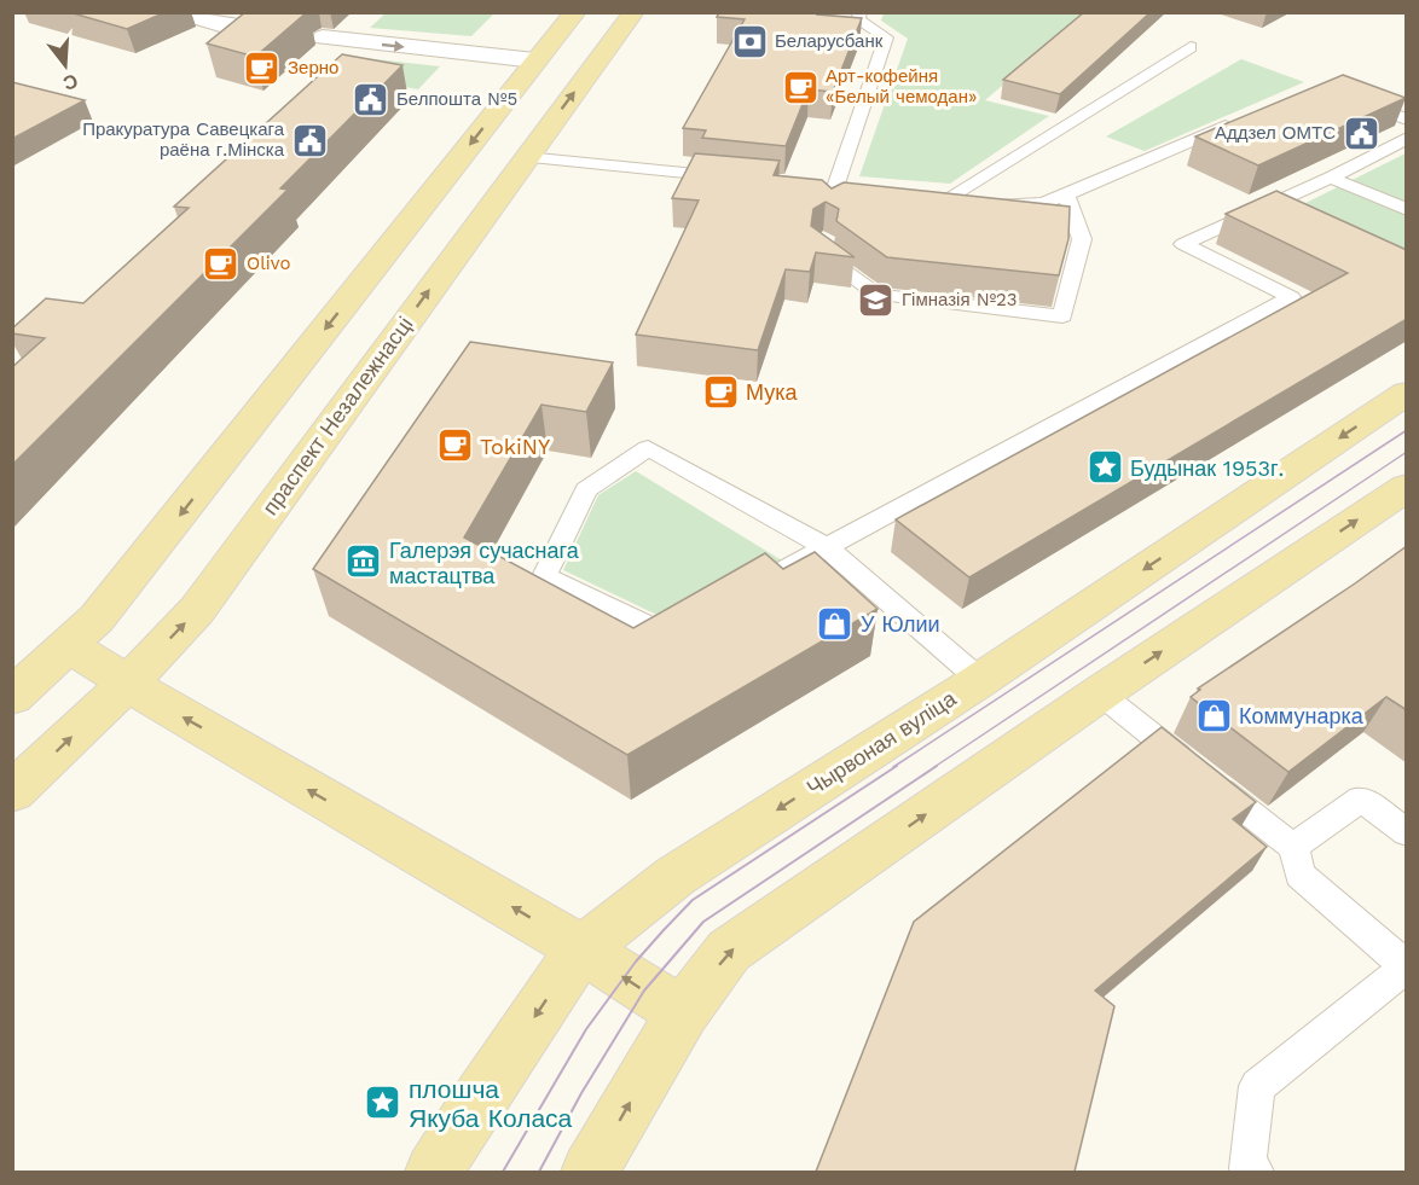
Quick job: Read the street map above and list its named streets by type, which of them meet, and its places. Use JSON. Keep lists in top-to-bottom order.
{
  "streets": {
    "main road": ["праспект Незалежнасці", "Чырвоная вуліца"]
  },
  "places": {
    "bank": ["Беларусбанк"],
    "cafe": [
      "Зерно",
      "Арт-кофейня «Белый чемодан»",
      "Olivo",
      "Мука",
      "TokiNY"
    ],
    "public building": ["Белпошта №5", "Аддзел ОМТС", "Пракуратура Савецкага раёна г.Мінска"],
    "school or university": ["Гімназія №23"],
    "place": ["Будынак 1953г.", "плошча Якуба Коласа"],
    "museum": ["Галерэя сучаснага мастацтва"],
    "shop": ["У Юлии", "Коммунарка"]
  },
  "north": "bottom"
}
